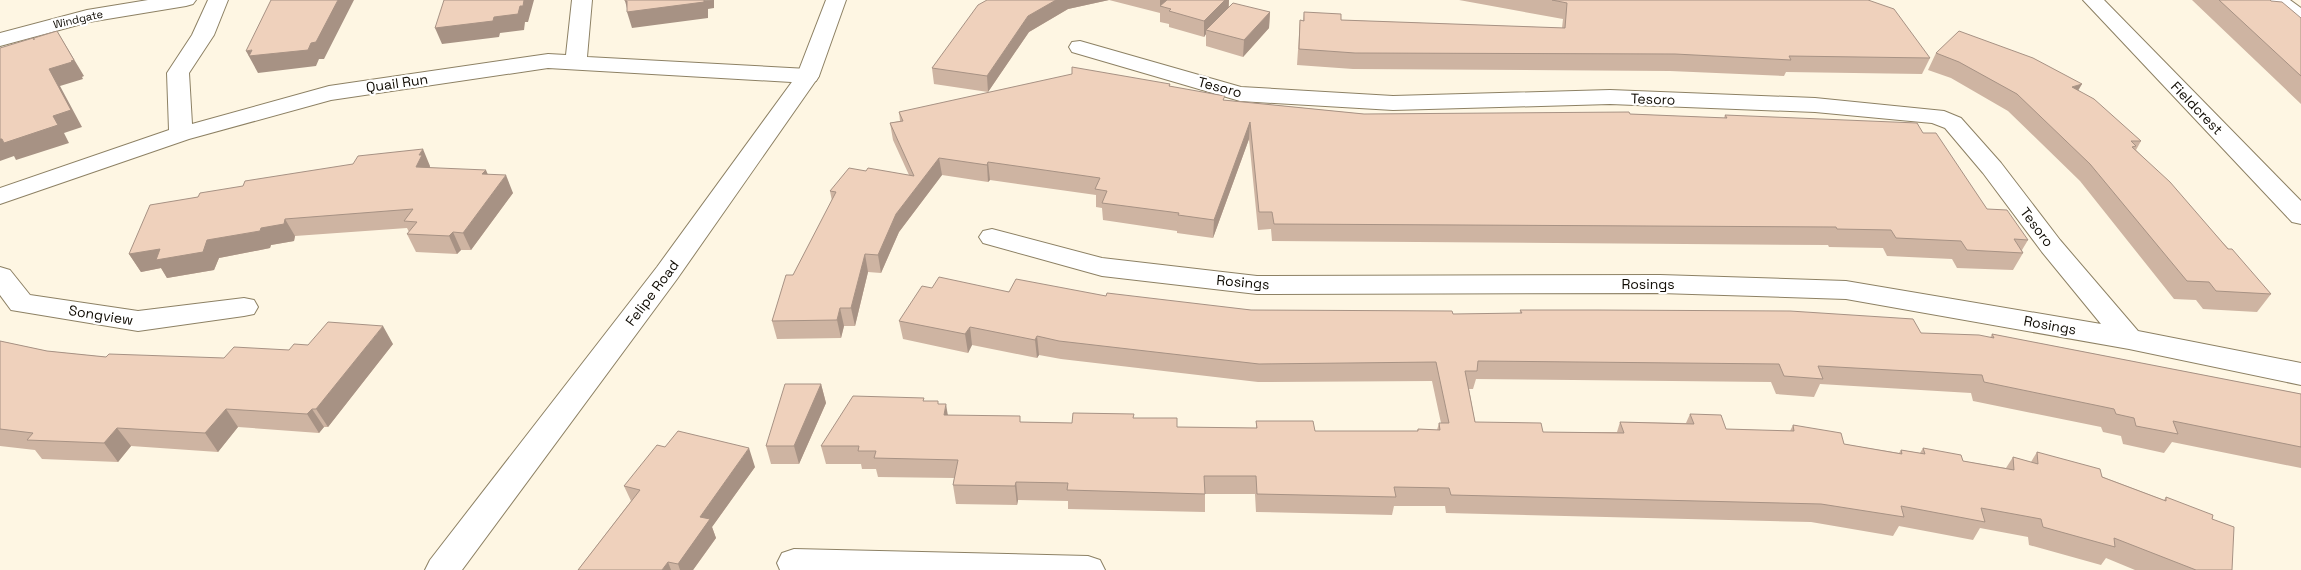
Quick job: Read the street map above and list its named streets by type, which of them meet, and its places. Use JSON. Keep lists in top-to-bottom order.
{
  "streets": {
    "street": [
      "Windgate",
      "Quail Run",
      "Tesoro",
      "Fieldcrest",
      "Rosings",
      "Felipe Road",
      "Songview"
    ]
  },
  "crossings": [
    ["Quail Run", "Felipe Road"],
    ["Tesoro", "Rosings"]
  ]
}
